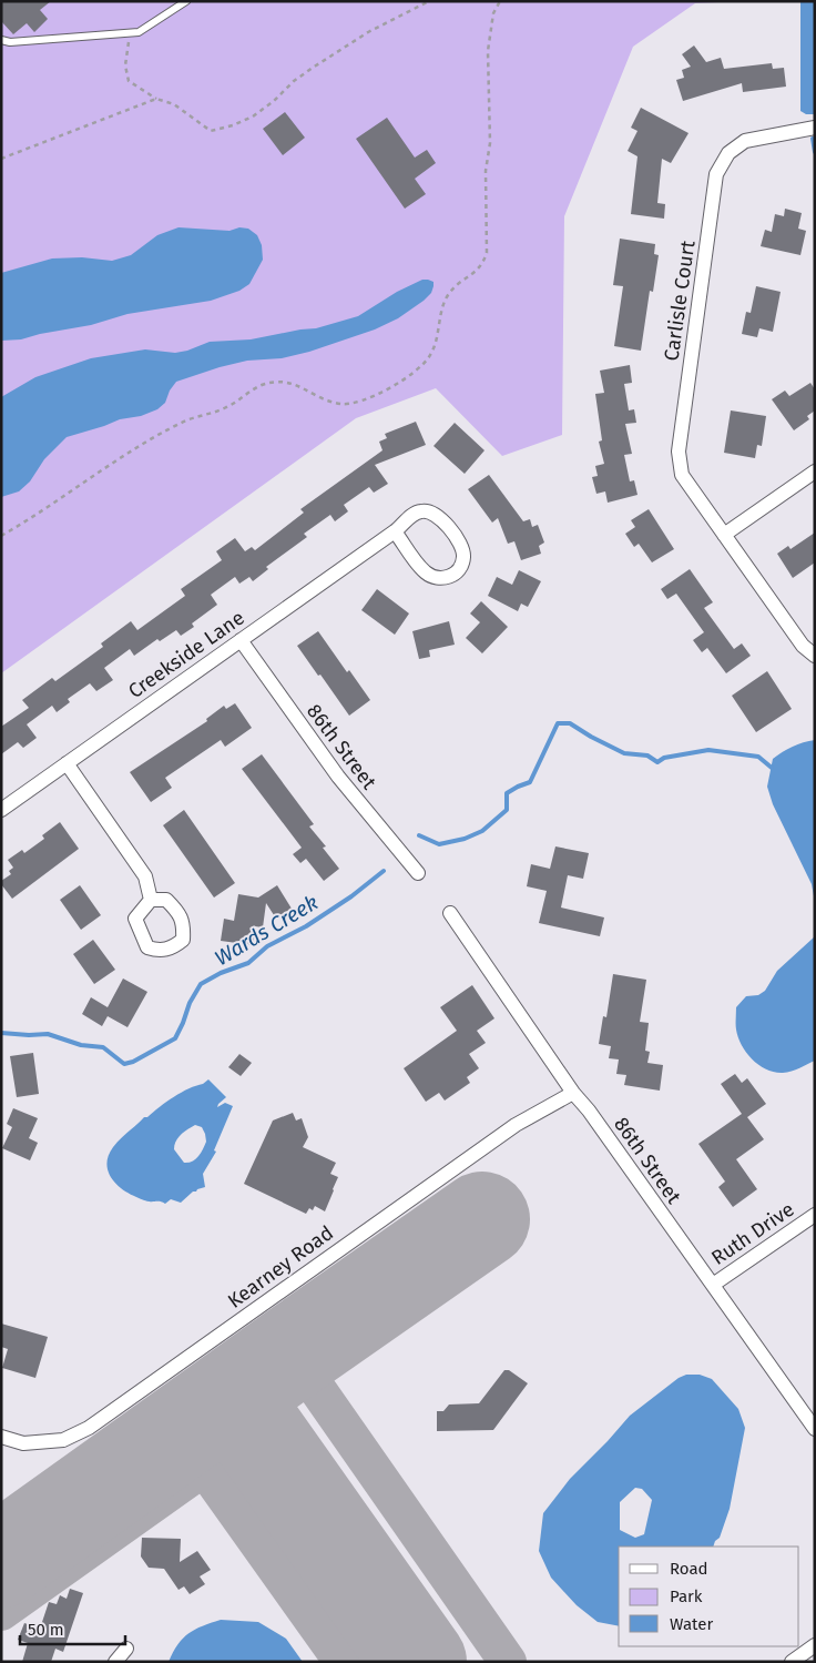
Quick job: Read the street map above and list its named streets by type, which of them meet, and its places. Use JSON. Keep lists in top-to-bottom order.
{
  "streets": {
    "street": [
      "Carlisle Court",
      "Creekside Lane",
      "86th Street",
      "Ruth Drive",
      "Kearney Road"
    ]
  },
  "crossings": [
    ["Creekside Lane", "86th Street"],
    ["86th Street", "Ruth Drive"],
    ["86th Street", "Kearney Road"]
  ],
  "water": ["Wards Creek"],
  "legend": ["Road", "Park", "Water"],
  "scale_bar": "50 m"
}
